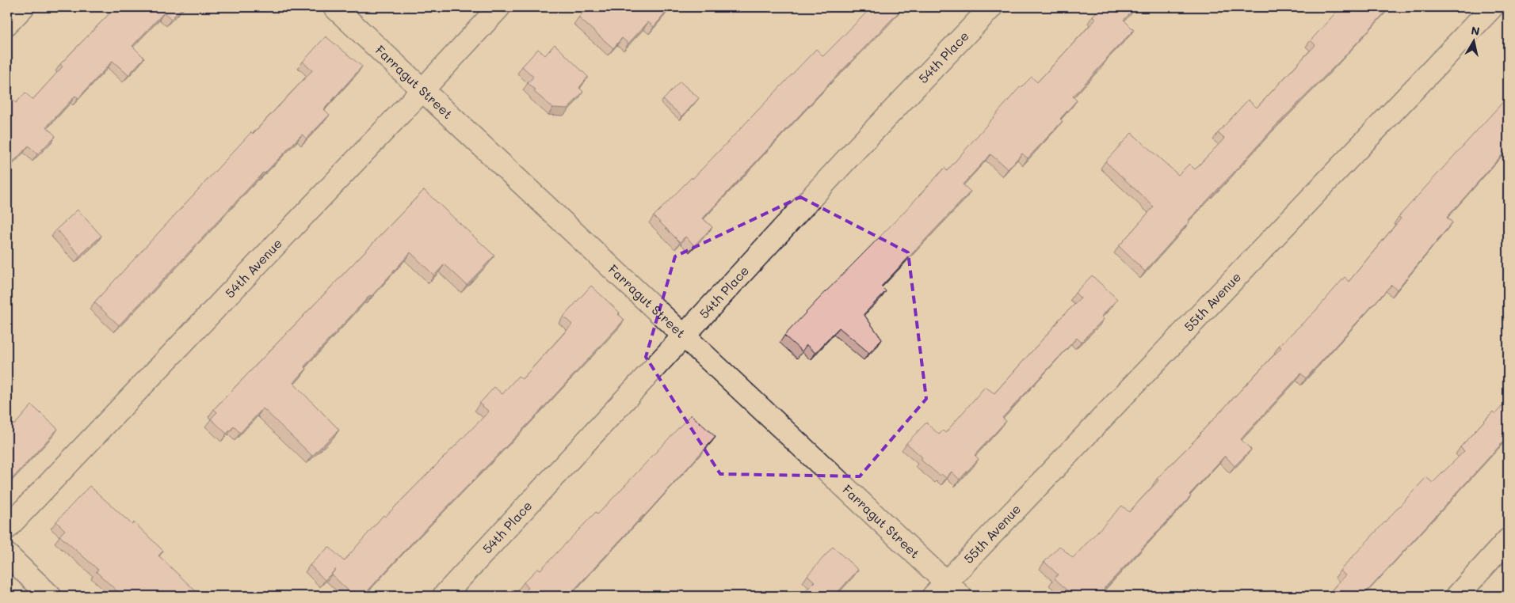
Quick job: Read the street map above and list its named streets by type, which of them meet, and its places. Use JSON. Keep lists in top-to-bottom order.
{
  "streets": {
    "street": [
      "54th Place",
      "Farragut Street",
      "54th Avenue",
      "55th Avenue"
    ]
  },
  "crossings": [
    ["54th Place", "Farragut Street"],
    ["Farragut Street", "54th Avenue"],
    ["Farragut Street", "55th Avenue"]
  ],
  "north": "top"
}
